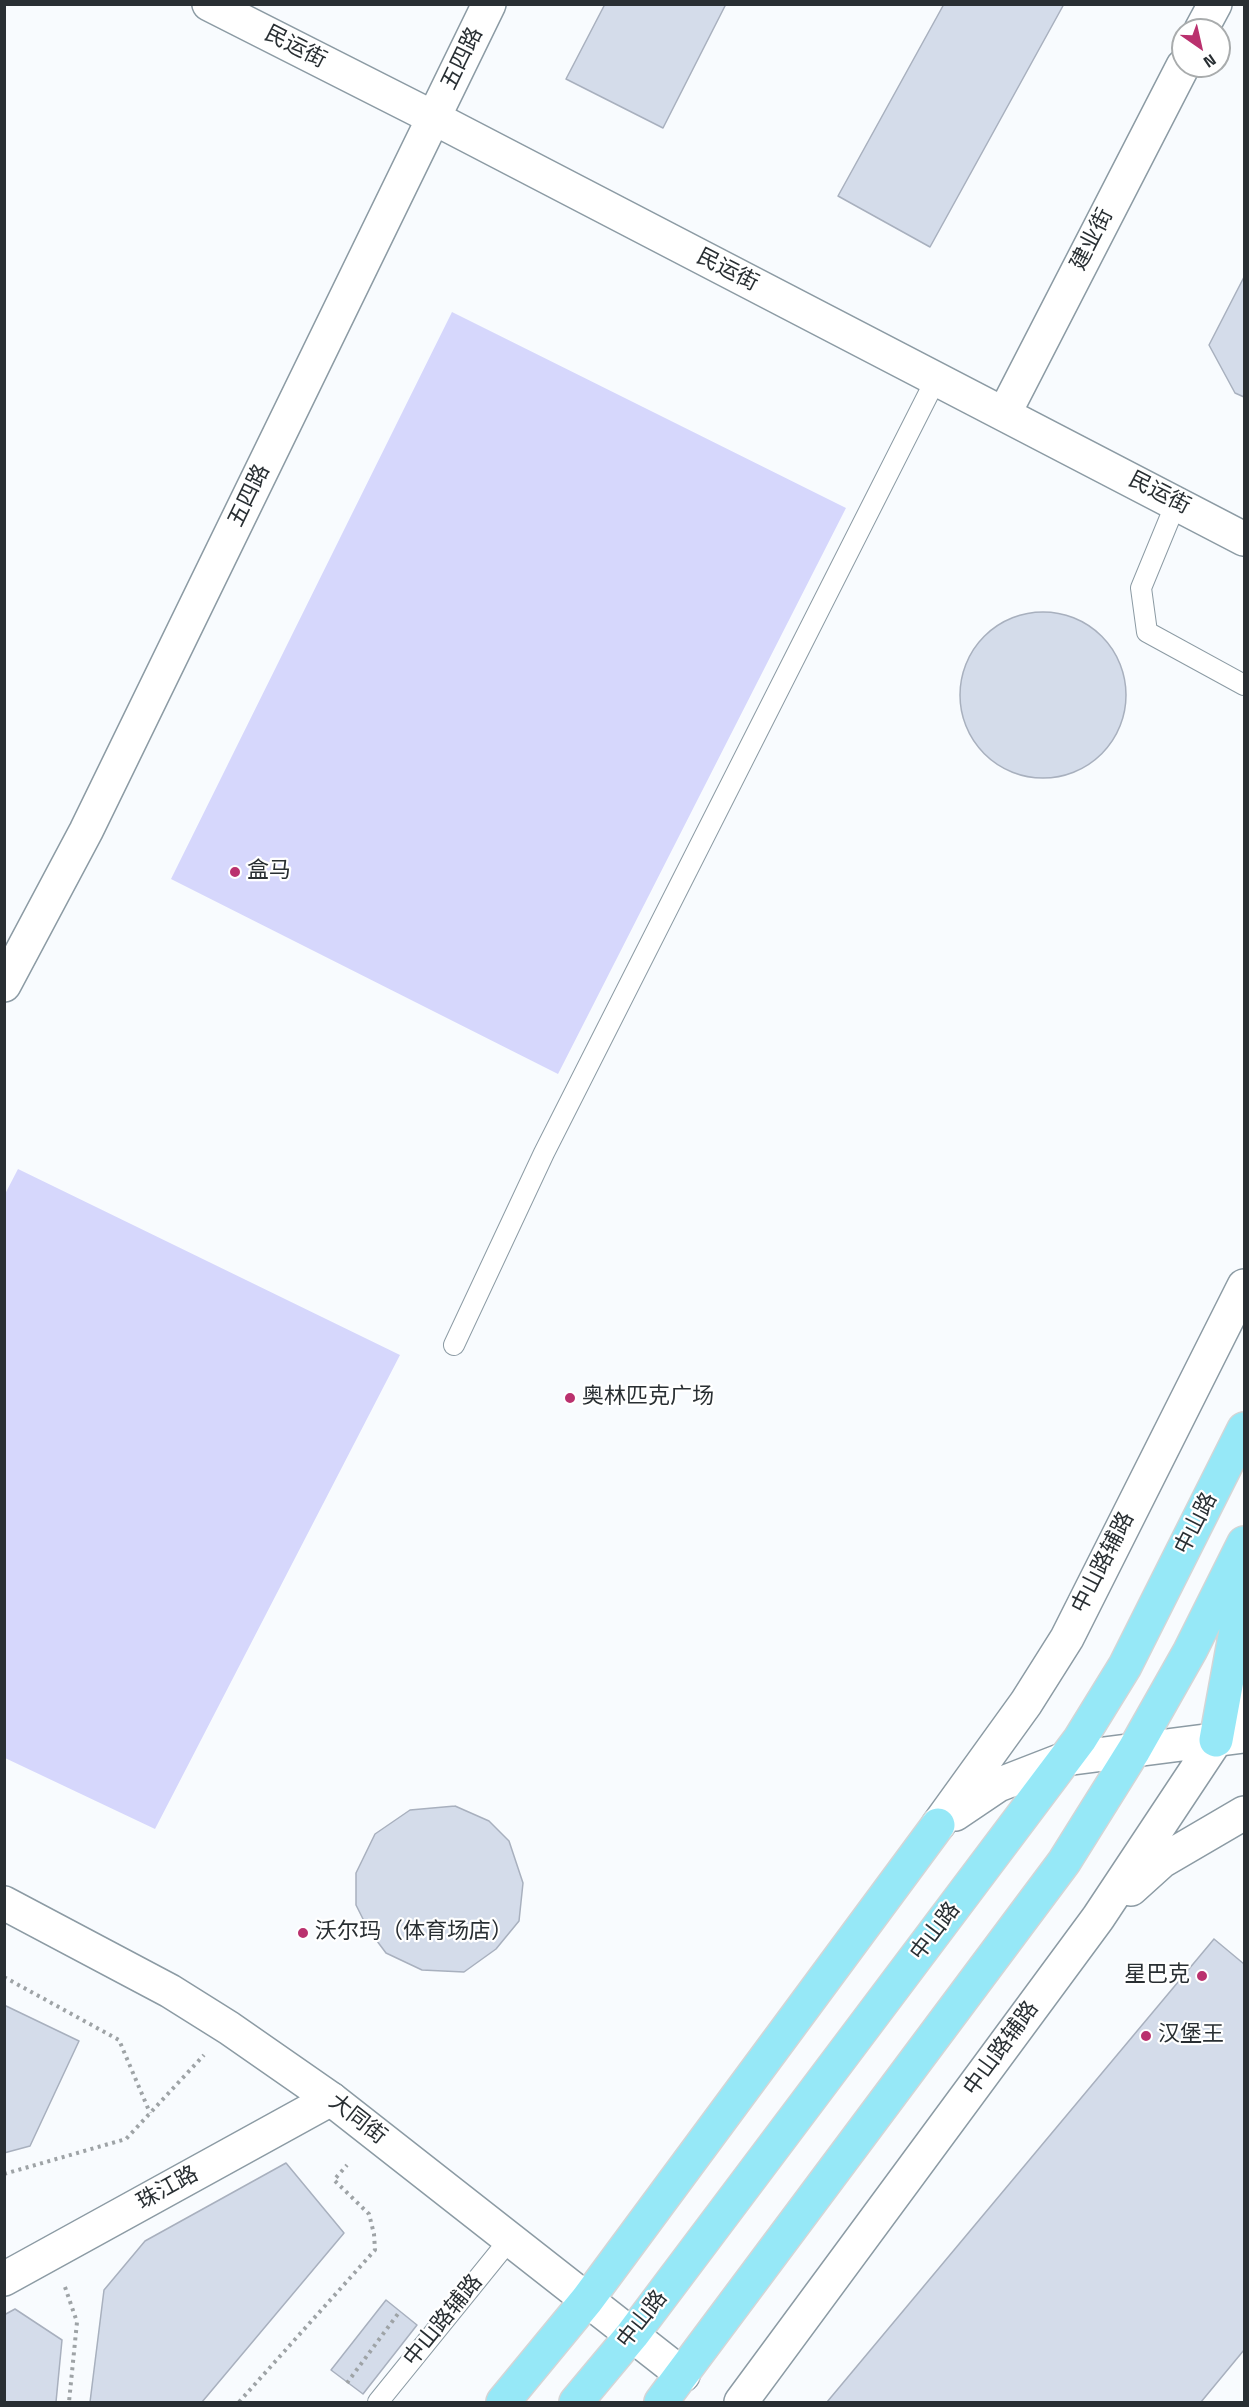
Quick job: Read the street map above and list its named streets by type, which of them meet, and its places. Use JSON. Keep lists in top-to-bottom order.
{
  "streets": {
    "main road": [
      "民运街",
      "五四路",
      "建业街",
      "中山路",
      "中山路辅路",
      "大同街",
      "珠江路"
    ]
  },
  "crossings": [
    ["民运街", "五四路"],
    ["民运街", "建业街"],
    ["中山路", "大同街"],
    ["中山路辅路", "大同街"],
    ["大同街", "珠江路"]
  ],
  "places": [
    "盒马",
    "奥林匹克广场",
    "沃尔玛（体育场店）",
    "星巴克",
    "汉堡王"
  ],
  "north": "bottom right"
}
